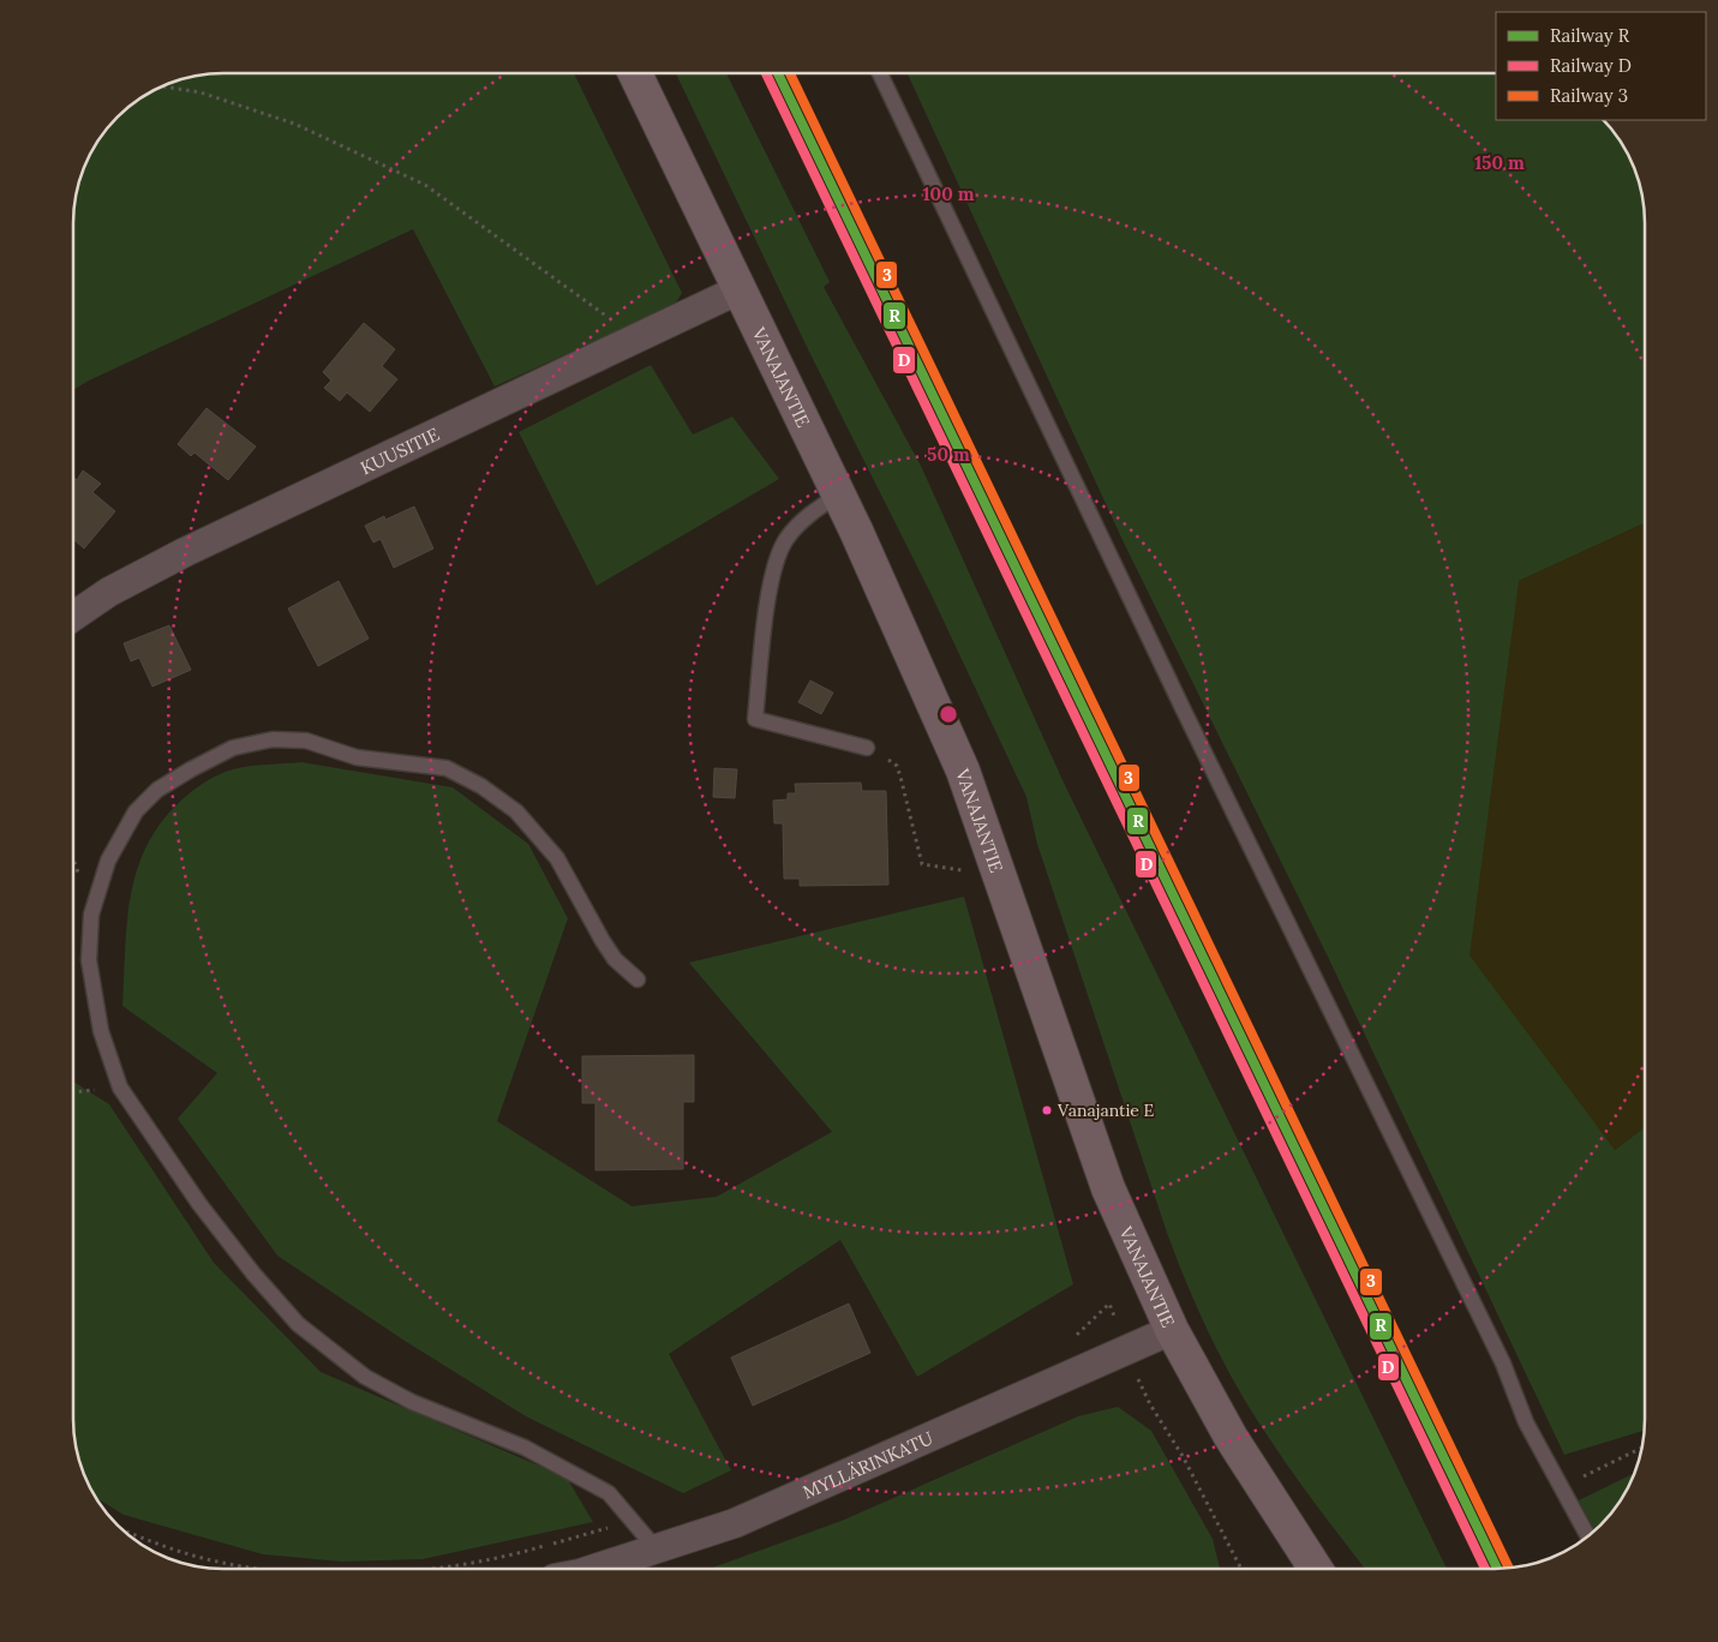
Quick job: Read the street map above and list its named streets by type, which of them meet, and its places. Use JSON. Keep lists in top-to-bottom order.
{
  "streets": {
    "street": ["VANAJANTIE", "KUUSITIE", "MYLLÄRINKATU"]
  },
  "crossings": [
    ["VANAJANTIE", "KUUSITIE"],
    ["VANAJANTIE", "MYLLÄRINKATU"]
  ],
  "places": ["Vanajantie E"],
  "lines": ["rail line R", "rail line D", "rail line 3"],
  "legend": ["Railway R", "Railway D", "Railway 3"],
  "rings": ["150 m", "100 m", "50 m"]
}
